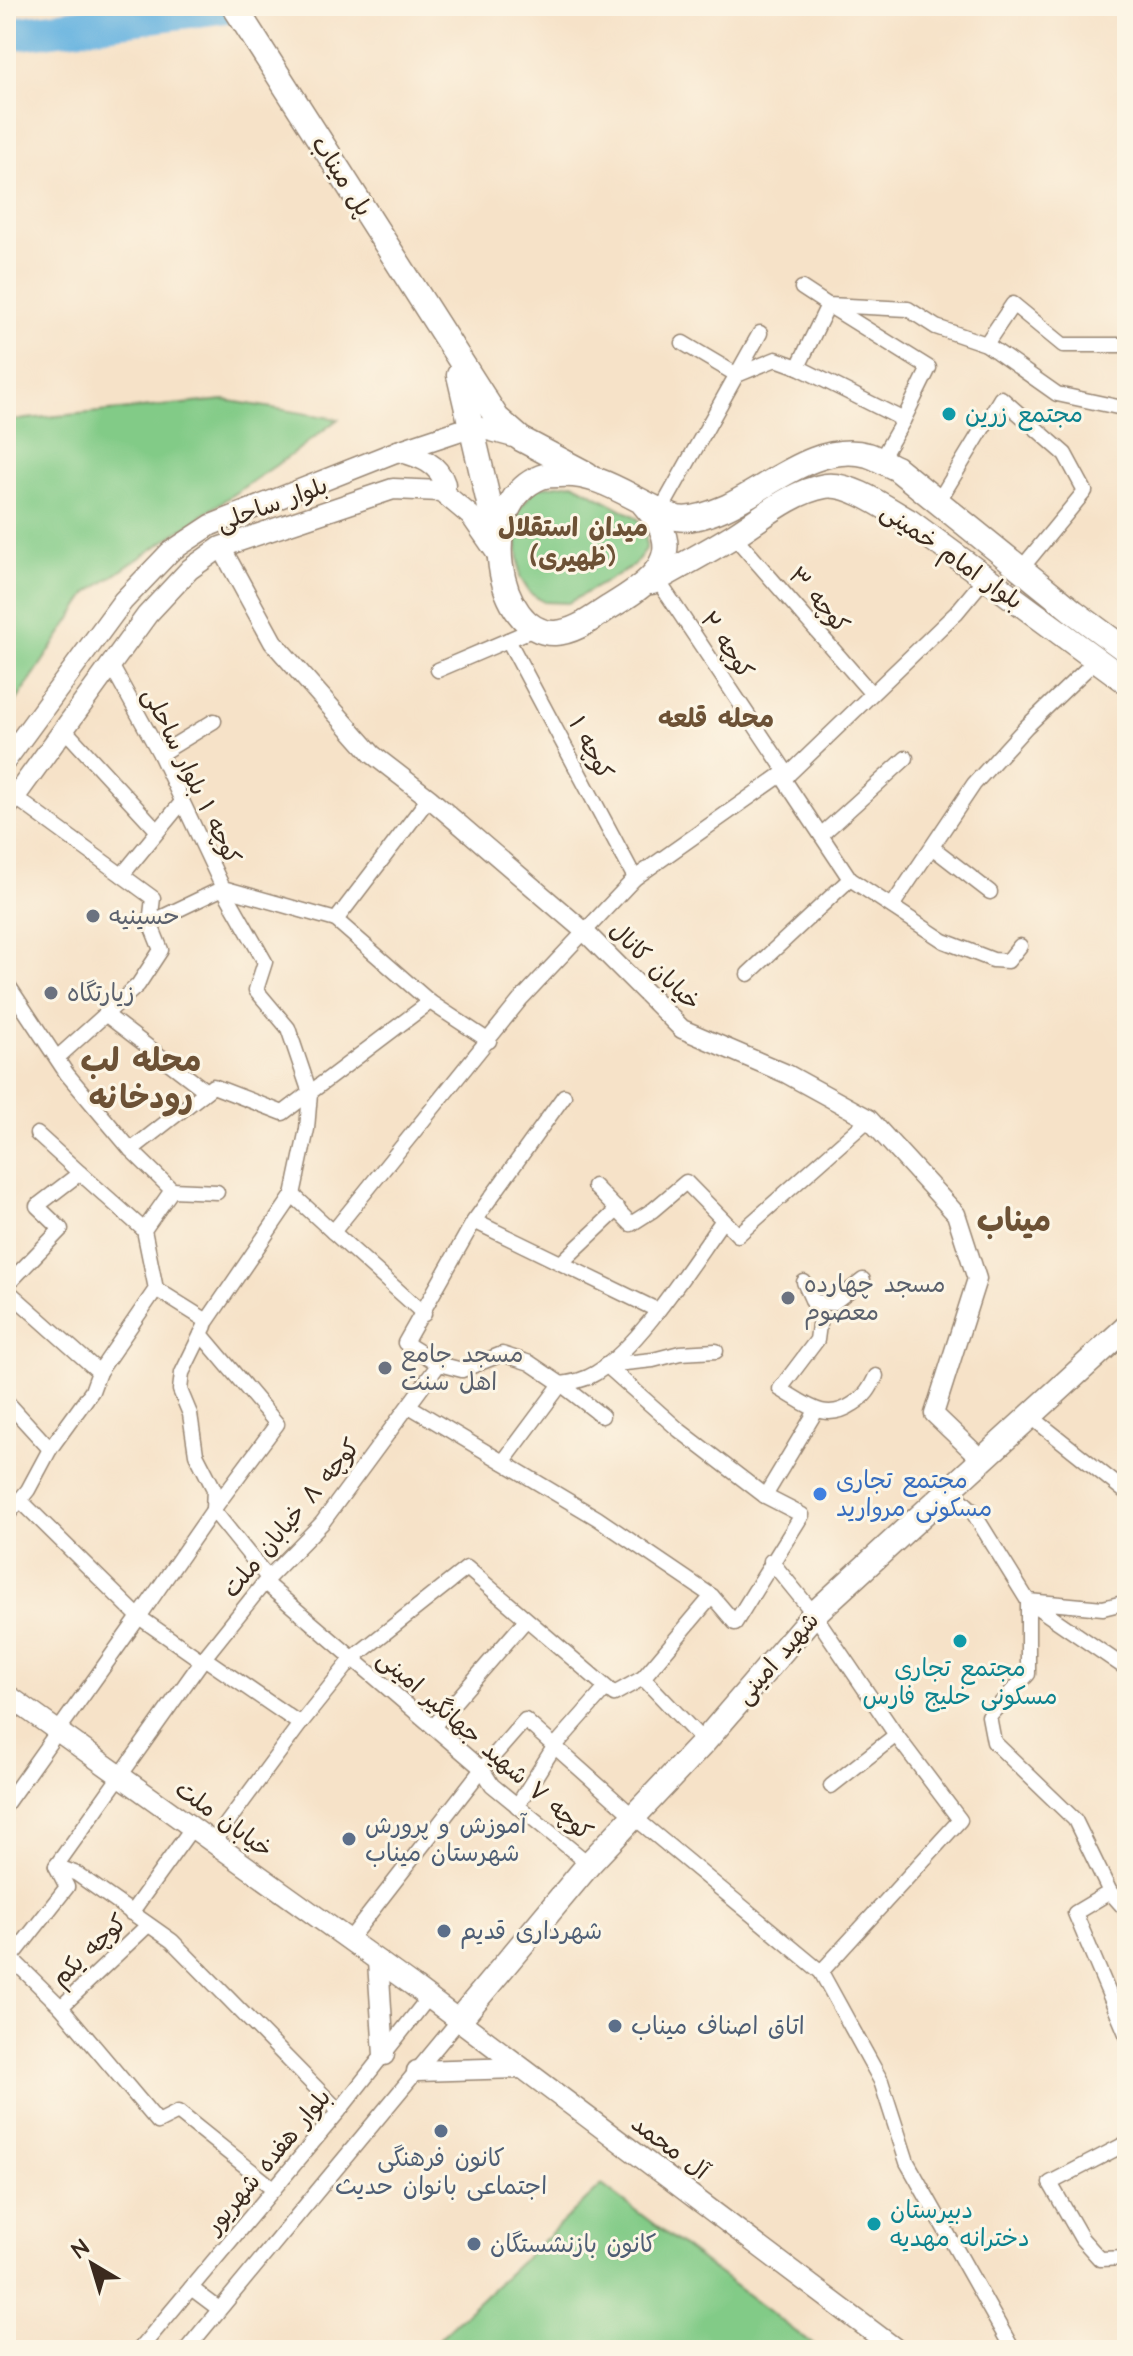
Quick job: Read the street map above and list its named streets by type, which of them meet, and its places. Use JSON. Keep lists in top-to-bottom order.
{
  "streets": {
    "main road": [
      "پل میناب",
      "بلوار ساحلی",
      "بلوار امام خمینی",
      "شهید امینی",
      "خیابان ملت",
      "آل محمد"
    ],
    "street": [
      "کوچه ۳",
      "کوچه ۲",
      "کوچه ۱",
      "کوچه ۱ بلوار ساحلی",
      "خیابان کانال",
      "کوچه ۸ خیابان ملت",
      "کوچه ۷ شهید جهانگیر امینی",
      "کوچه یکم",
      "بلوار هفده شهریور"
    ]
  },
  "crossings": [
    ["پل میناب", "بلوار امام خمینی"],
    ["پل میناب", "کوچه ۲"],
    ["بلوار ساحلی", "کوچه ۱ بلوار ساحلی"],
    ["بلوار ساحلی", "خیابان کانال"],
    ["بلوار امام خمینی", "کوچه ۳"],
    ["بلوار امام خمینی", "کوچه ۲"],
    ["خیابان کانال", "شهید امینی"],
    ["کوچه ۸ خیابان ملت", "کوچه ۷ شهید جهانگیر امینی"],
    ["کوچه ۸ خیابان ملت", "خیابان ملت"],
    ["شهید امینی", "کوچه ۷ شهید جهانگیر امینی"],
    ["شهید امینی", "آل محمد"],
    ["خیابان ملت", "آل محمد"],
    ["خیابان ملت", "بلوار هفده شهریور"],
    ["آل محمد", "بلوار هفده شهریور"]
  ],
  "districts": [
    "میدان استقلال (ظهیری)",
    "محله قلعه",
    "محله لب رودخانه",
    "میناب"
  ],
  "places": [
    "مجتمع زرین",
    "حسینیه",
    "زیارتگاه",
    "مسجد چهارده معصوم",
    "مسجد جامع اهل سنت",
    "مجتمع تجاری مسکونی مروارید",
    "مجتمع تجاری مسکونی خلیج فارس",
    "آموزش و پرورش شهرستان میناب",
    "شهرداری قدیم",
    "اتاق اصناف میناب",
    "کانون فرهنگی اجتماعی بانوان حدیث",
    "دبیرستان دخترانه مهدیه",
    "کانون بازنشستگان"
  ],
  "north": "top left"
}
